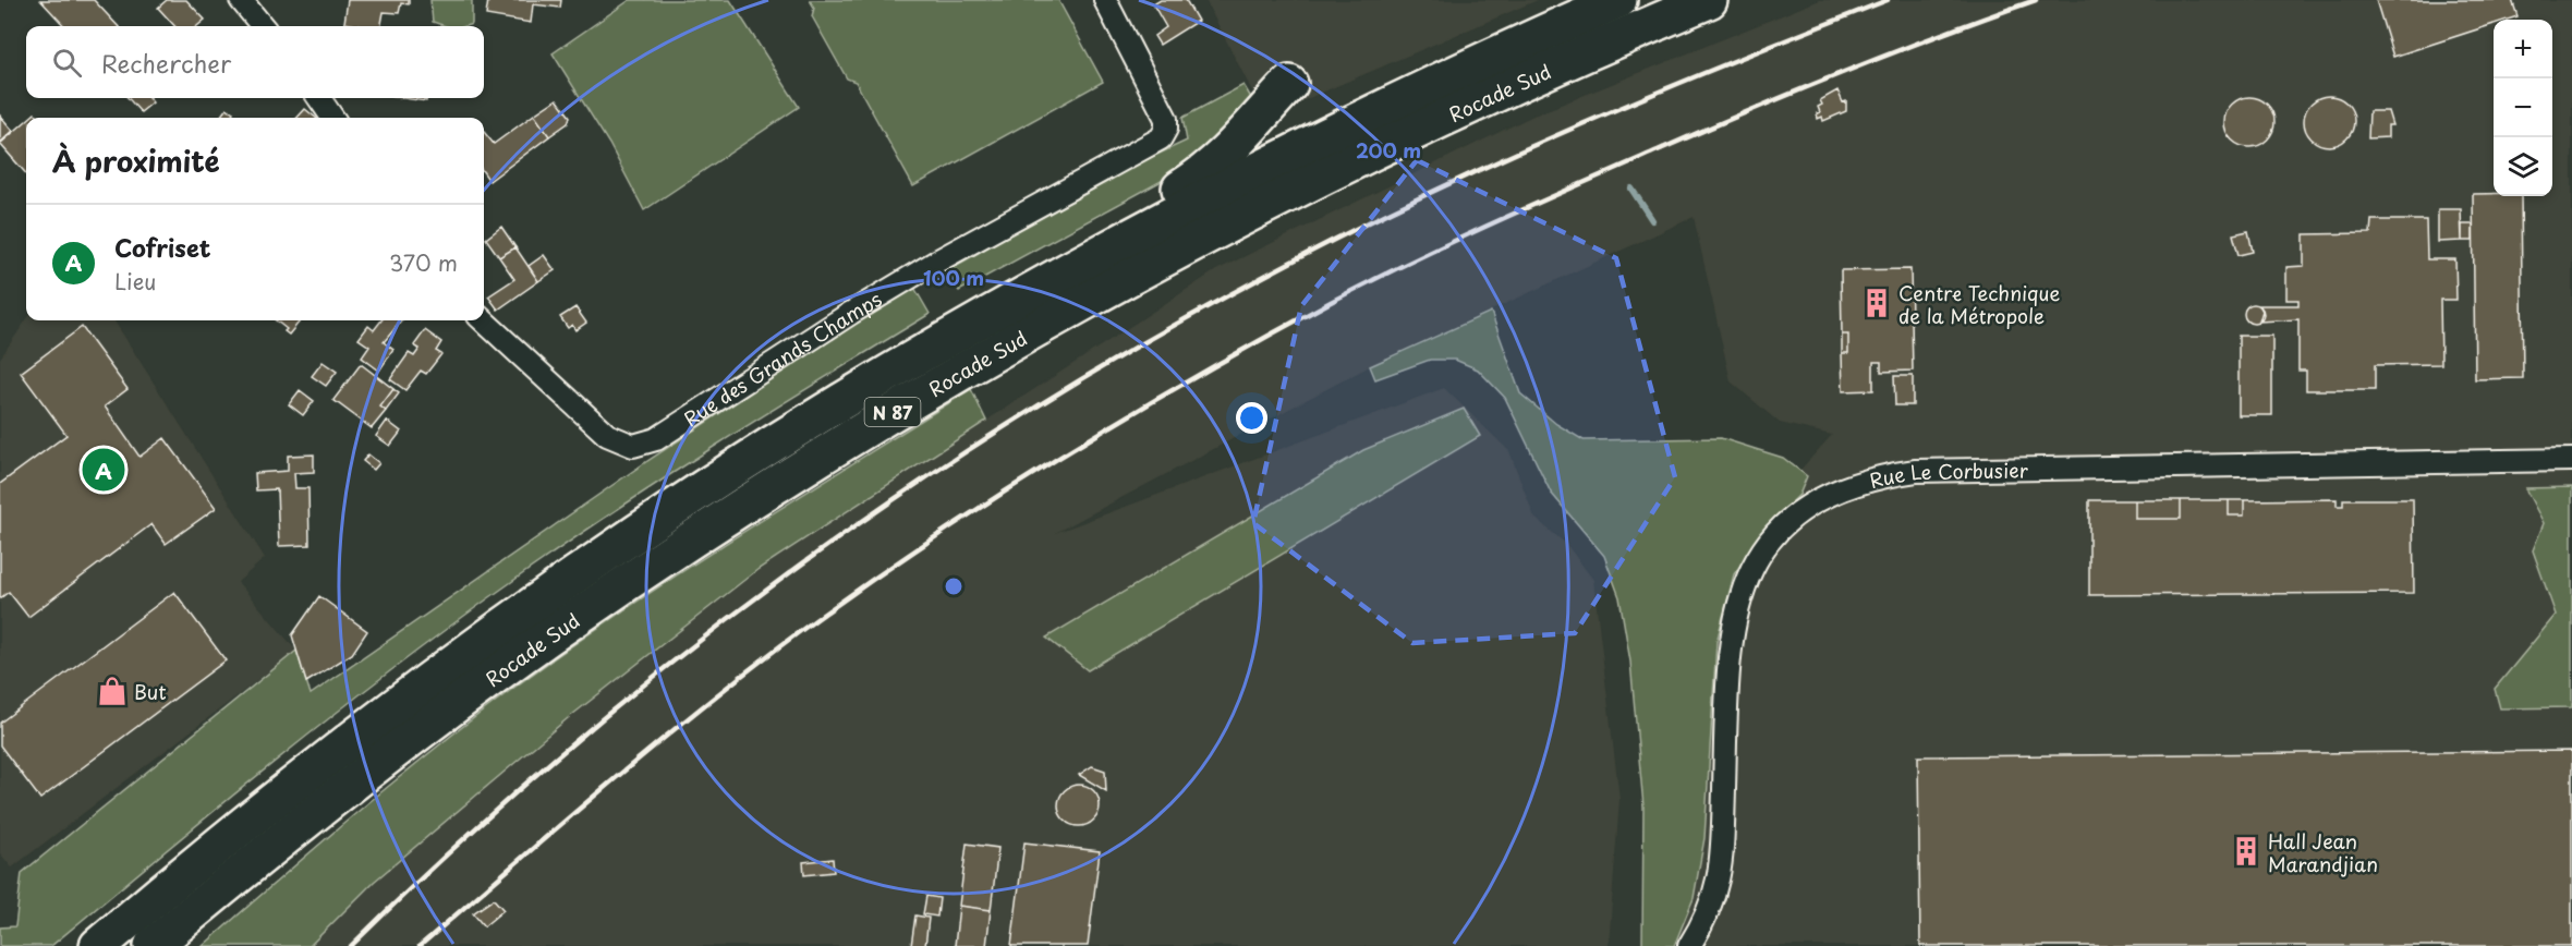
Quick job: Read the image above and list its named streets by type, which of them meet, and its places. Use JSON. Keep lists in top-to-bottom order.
{
  "streets": {
    "highway": ["Rocade Sud", "N 87"],
    "street": ["Rue des Grands Champs", "Rue Le Corbusier"]
  },
  "crossings": [
    ["Rocade Sud", "N 87"]
  ],
  "places": {
    "building": ["Centre Technique de la Métropole", "Hall Jean Marandjian"],
    "shop": ["But"]
  },
  "page": {
    "map_buttons": ["+", "−"],
    "search": "Rechercher",
    "heading": "À proximité",
    "list": [
      {
        "mark": "A",
        "name": "Cofriset",
        "note": "Lieu",
        "value": "370 m"
      }
    ],
    "pins": "A"
  },
  "rings": ["200 m", "100 m"]
}
